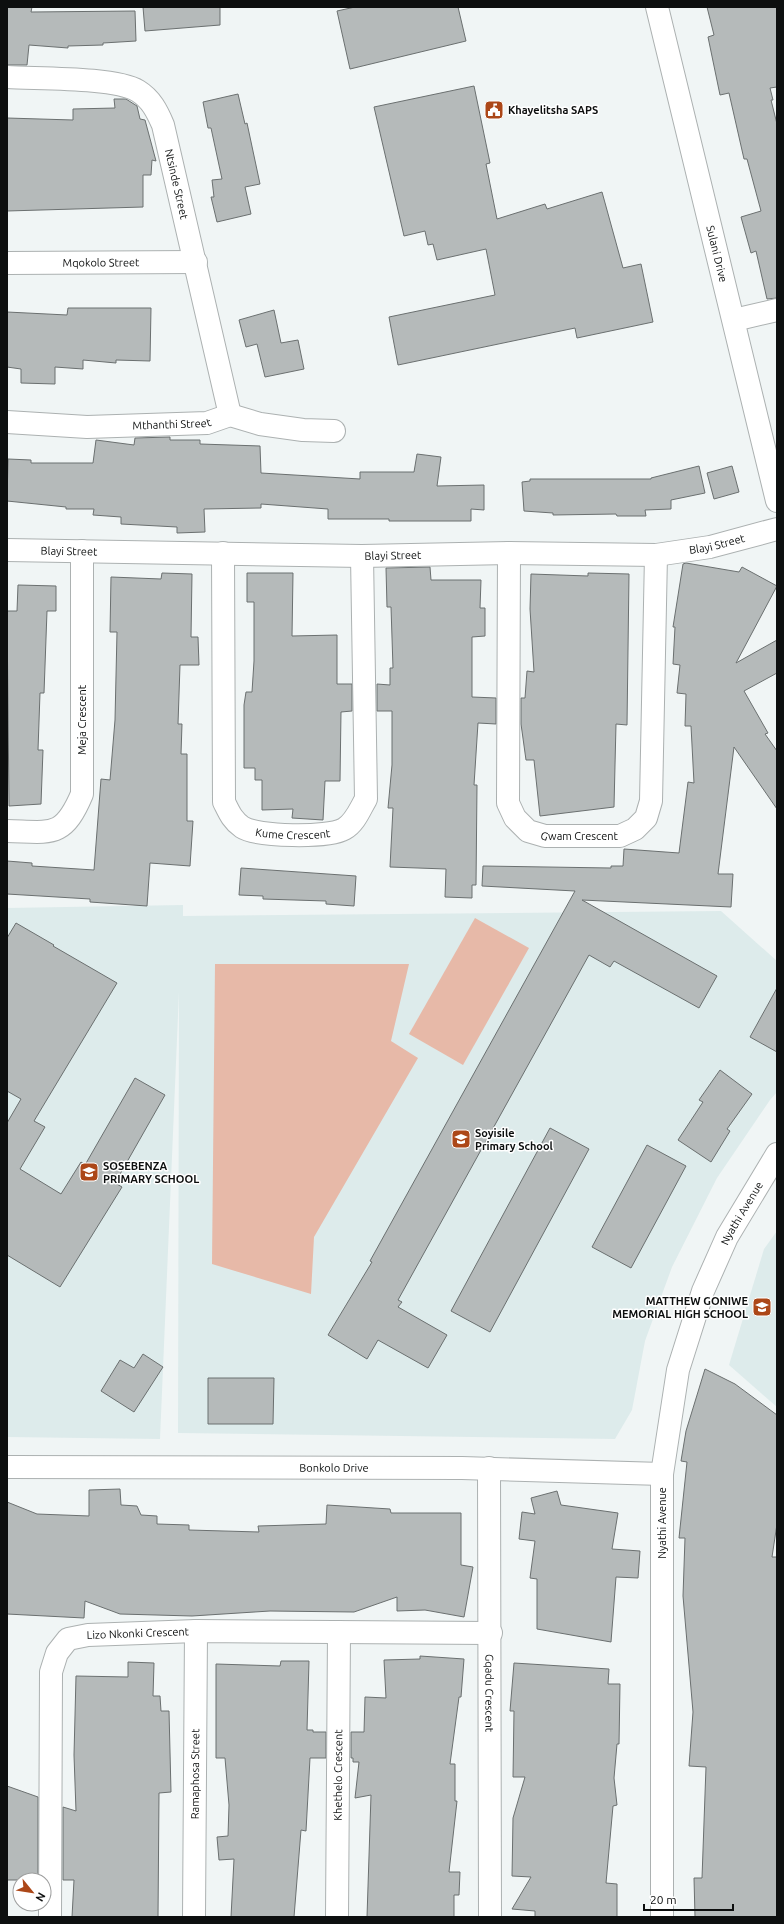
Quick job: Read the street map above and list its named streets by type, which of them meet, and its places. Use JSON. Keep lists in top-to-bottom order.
{
  "streets": {
    "street": [
      "Ntsinde Street",
      "Sulani Drive",
      "Mqokolo Street",
      "Mthanthi Street",
      "Blayi Street",
      "Meja Crescent",
      "Kume Crescent",
      "Gwam Crescent",
      "Nyathi Avenue",
      "Bonkolo Drive",
      "Lizo Nkonki Crescent",
      "Gqadu Crescent",
      "Ramaphosa Street",
      "Khethelo Crescent"
    ]
  },
  "crossings": [
    ["Ntsinde Street", "Mqokolo Street"],
    ["Ntsinde Street", "Mthanthi Street"],
    ["Blayi Street", "Meja Crescent"],
    ["Blayi Street", "Kume Crescent"],
    ["Blayi Street", "Gwam Crescent"],
    ["Nyathi Avenue", "Bonkolo Drive"],
    ["Bonkolo Drive", "Gqadu Crescent"],
    ["Lizo Nkonki Crescent", "Gqadu Crescent"],
    ["Lizo Nkonki Crescent", "Ramaphosa Street"],
    ["Lizo Nkonki Crescent", "Khethelo Crescent"]
  ],
  "places": {
    "public building": ["Khayelitsha SAPS"],
    "school or university": ["Soyisile Primary School", "SOSEBENZA PRIMARY SCHOOL", "MATTHEW GONIWE MEMORIAL HIGH SCHOOL"]
  },
  "scale_bar": "20 m",
  "north": "bottom right"
}
